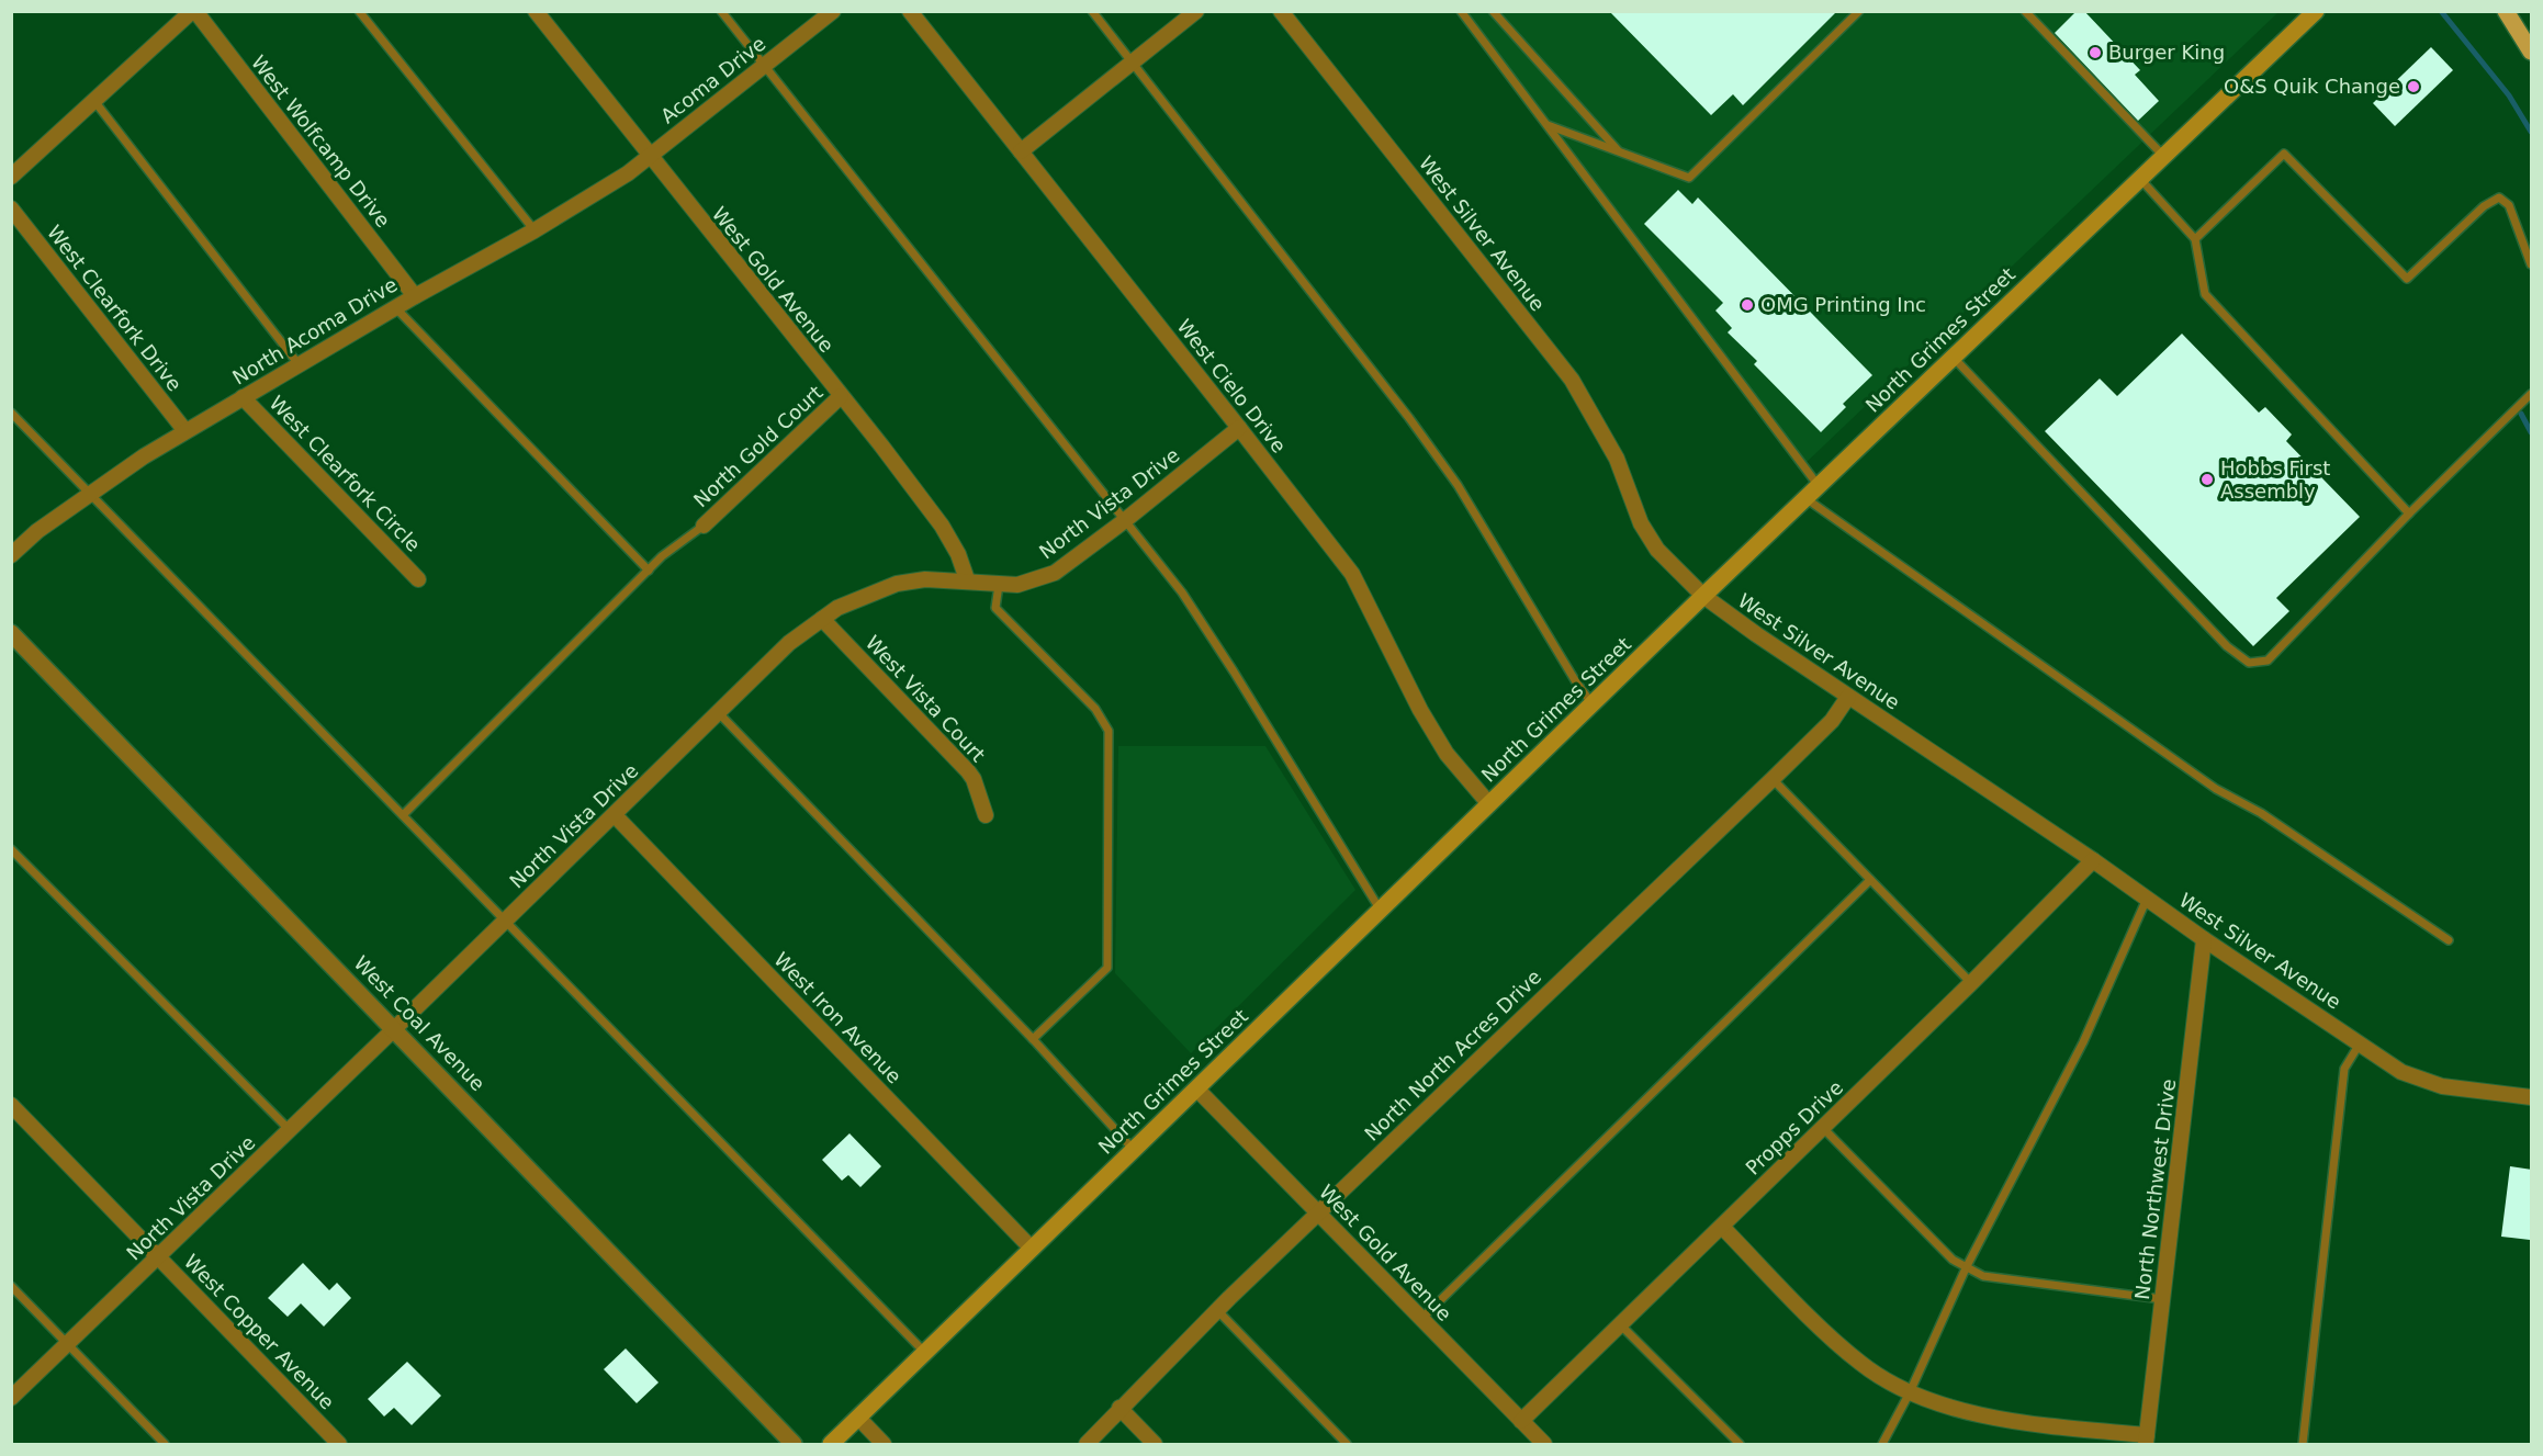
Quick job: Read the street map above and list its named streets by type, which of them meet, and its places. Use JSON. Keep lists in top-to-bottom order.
{
  "streets": {
    "main road": ["North Grimes Street"],
    "street": [
      "Acoma Drive",
      "West Wolfcamp Drive",
      "West Silver Avenue",
      "West Gold Avenue",
      "West Clearfork Drive",
      "North Acoma Drive",
      "West Cielo Drive",
      "North Gold Court",
      "West Clearfork Circle",
      "North Vista Drive",
      "West Vista Court",
      "West Iron Avenue",
      "West Coal Avenue",
      "North North Acres Drive",
      "Propps Drive",
      "North Northwest Drive",
      "West Copper Avenue"
    ]
  },
  "crossings": [
    ["Acoma Drive", "West Gold Avenue"],
    ["Acoma Drive", "North Acoma Drive"],
    ["West Wolfcamp Drive", "North Acoma Drive"],
    ["West Silver Avenue", "North Grimes Street"],
    ["West Silver Avenue", "North North Acres Drive"],
    ["West Silver Avenue", "Propps Drive"],
    ["West Silver Avenue", "North Northwest Drive"],
    ["West Gold Avenue", "North Acoma Drive"],
    ["West Gold Avenue", "North Grimes Street"],
    ["West Gold Avenue", "North Gold Court"],
    ["West Gold Avenue", "North Vista Drive"],
    ["West Gold Avenue", "North North Acres Drive"],
    ["West Gold Avenue", "Propps Drive"],
    ["West Clearfork Drive", "North Acoma Drive"],
    ["North Acoma Drive", "West Clearfork Circle"],
    ["North Grimes Street", "West Cielo Drive"],
    ["North Grimes Street", "West Iron Avenue"],
    ["West Cielo Drive", "North Vista Drive"],
    ["North Vista Drive", "West Vista Court"],
    ["North Vista Drive", "West Iron Avenue"],
    ["North Vista Drive", "West Coal Avenue"],
    ["North Vista Drive", "West Copper Avenue"]
  ],
  "places": [
    "Burger King",
    "O&S Quik Change",
    "OMG Printing Inc",
    "Hobbs First Assembly"
  ]
}
